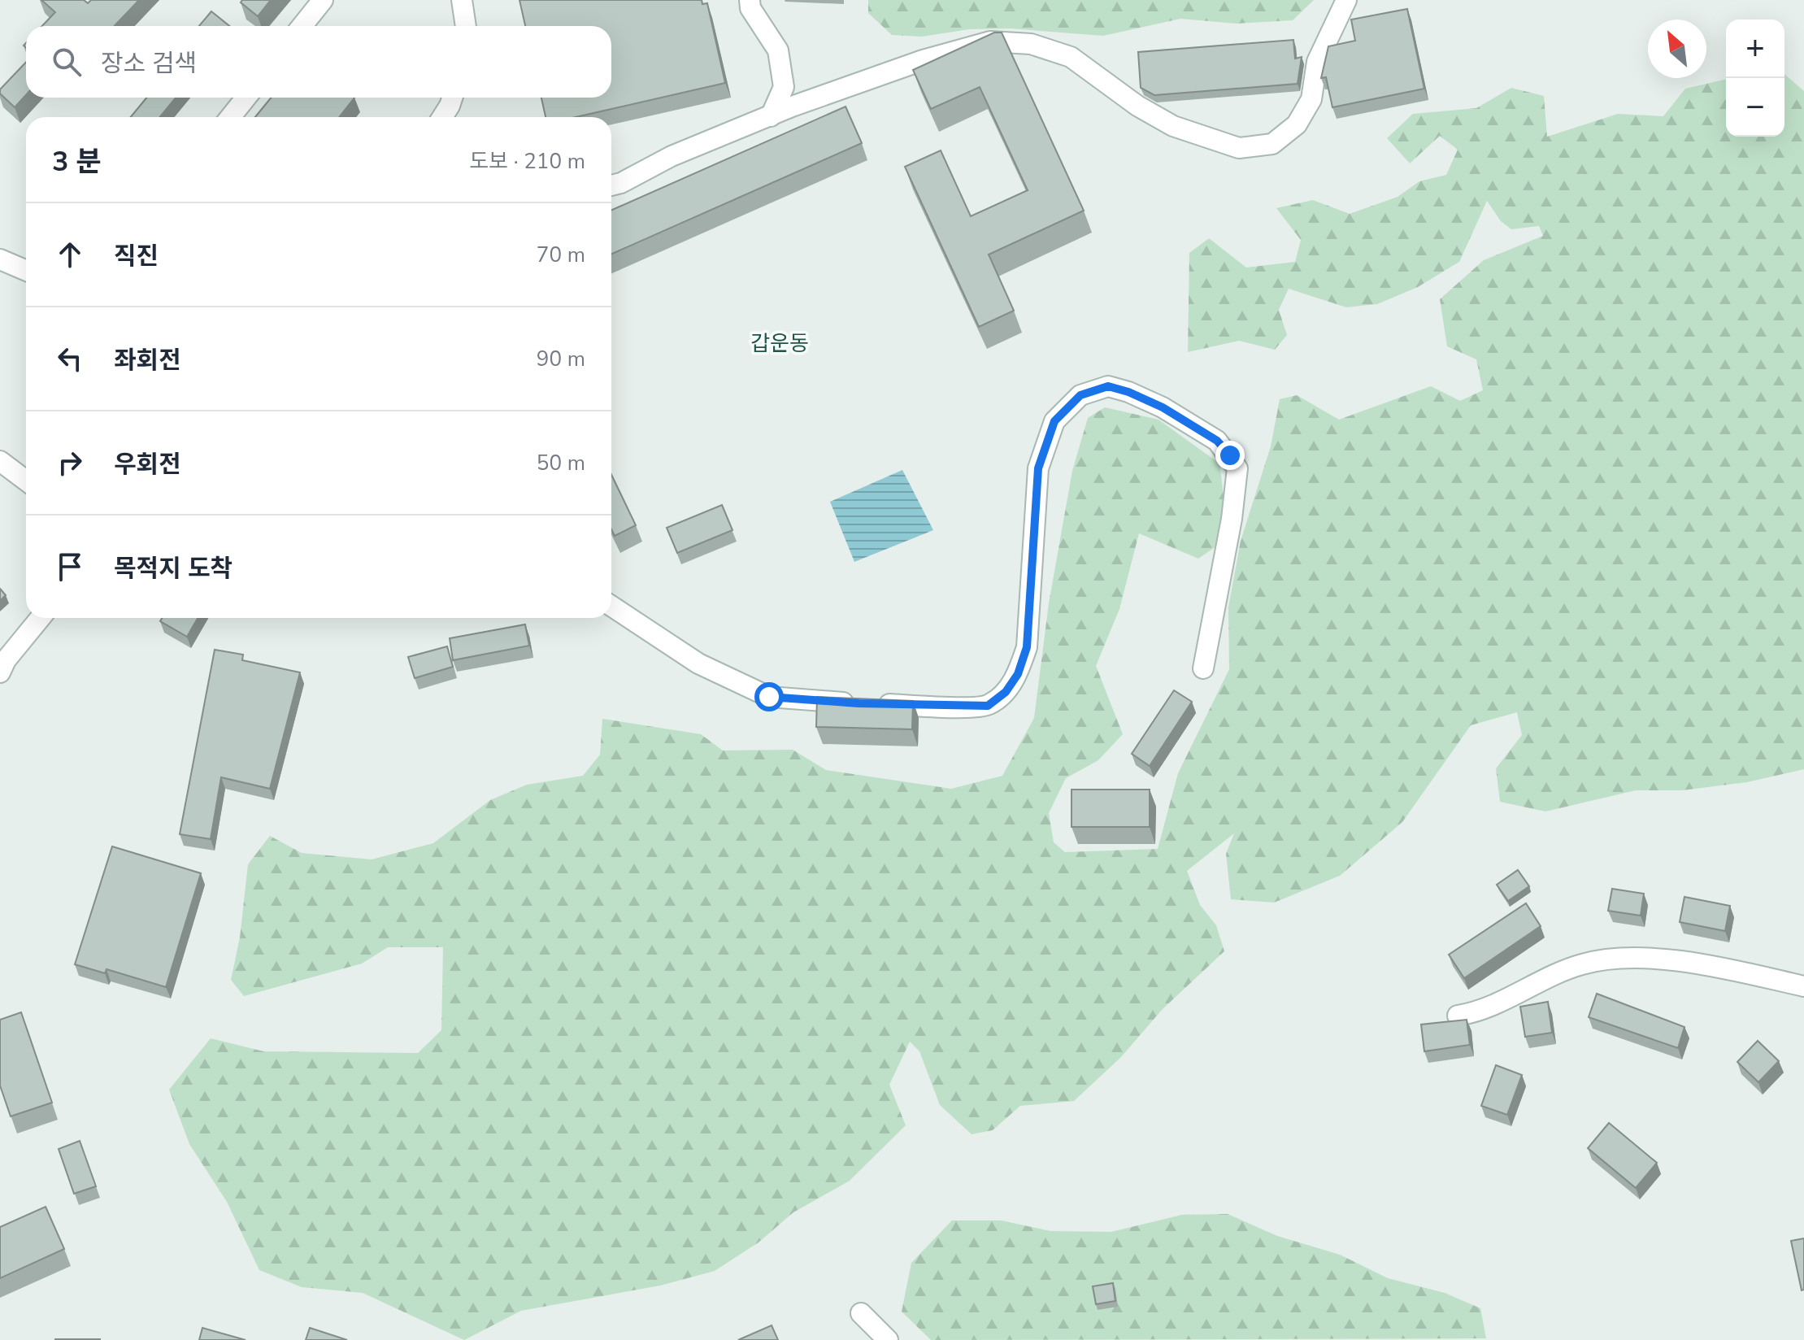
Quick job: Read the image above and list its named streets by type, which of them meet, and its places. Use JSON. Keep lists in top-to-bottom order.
{
  "districts": ["갑운동"],
  "north": "top left",
  "page": {
    "map_buttons": ["+", "−"],
    "search": "장소 검색",
    "heading": ["3 분", "도보 · 210 m"],
    "list": [
      ["직진", "70 m"],
      ["좌회전", "90 m"],
      ["우회전", "50 m"],
      "목적지 도착"
    ]
  }
}
